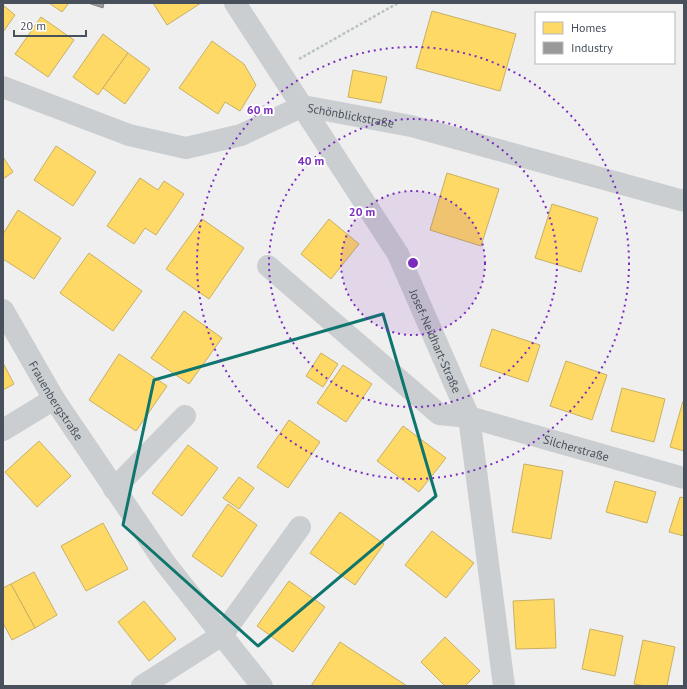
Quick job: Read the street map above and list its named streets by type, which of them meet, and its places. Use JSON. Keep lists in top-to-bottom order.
{
  "streets": {
    "street": [
      "Schönblickstraße",
      "Josef-Neidhart-Straße",
      "Frauenbergstraße",
      "Silcherstraße"
    ]
  },
  "crossings": [
    ["Schönblickstraße", "Josef-Neidhart-Straße"],
    ["Josef-Neidhart-Straße", "Silcherstraße"]
  ],
  "legend": ["Homes", "Industry"],
  "scale_bar": "20 m",
  "rings": ["60 m", "40 m", "20 m"]
}
